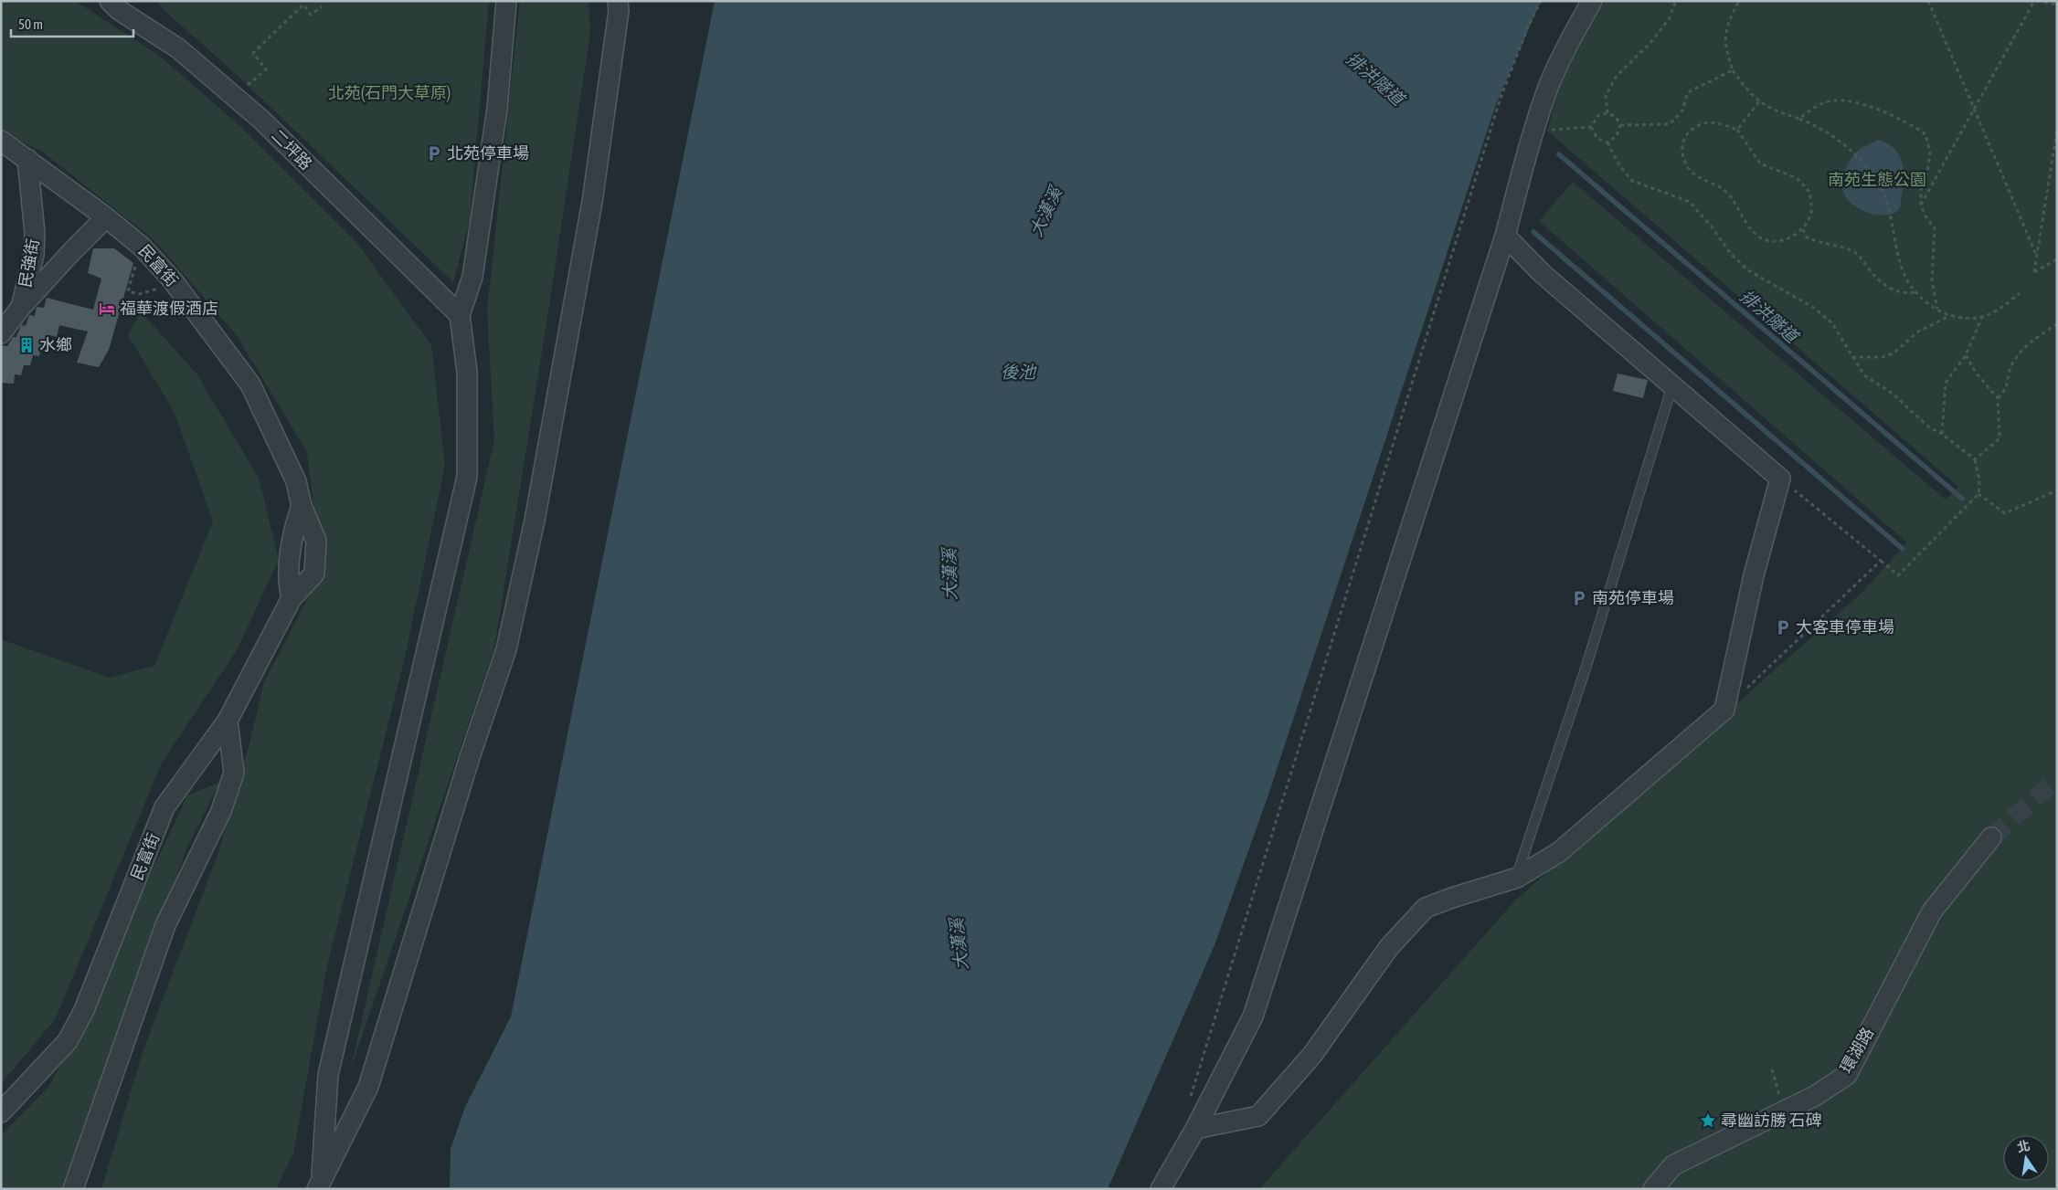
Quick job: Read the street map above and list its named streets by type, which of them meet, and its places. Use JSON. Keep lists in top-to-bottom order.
{
  "streets": {
    "street": [
      "二坪路",
      "民強街",
      "民富街",
      "環湖路"
    ]
  },
  "crossings": [
    ["民強街", "民富街"]
  ],
  "water": ["排洪隧道", "大漢溪", "後池"],
  "parks": ["北苑(石門大草原)", "南苑生態公園"],
  "places": {
    "parking": ["北苑停車場", "南苑停車場", "大客車停車場"],
    "hotel": ["福華渡假酒店"],
    "building": ["水鄉"],
    "place": ["尋幽訪勝 石碑"]
  },
  "scale_bar": "50 m",
  "north": "top"
}
